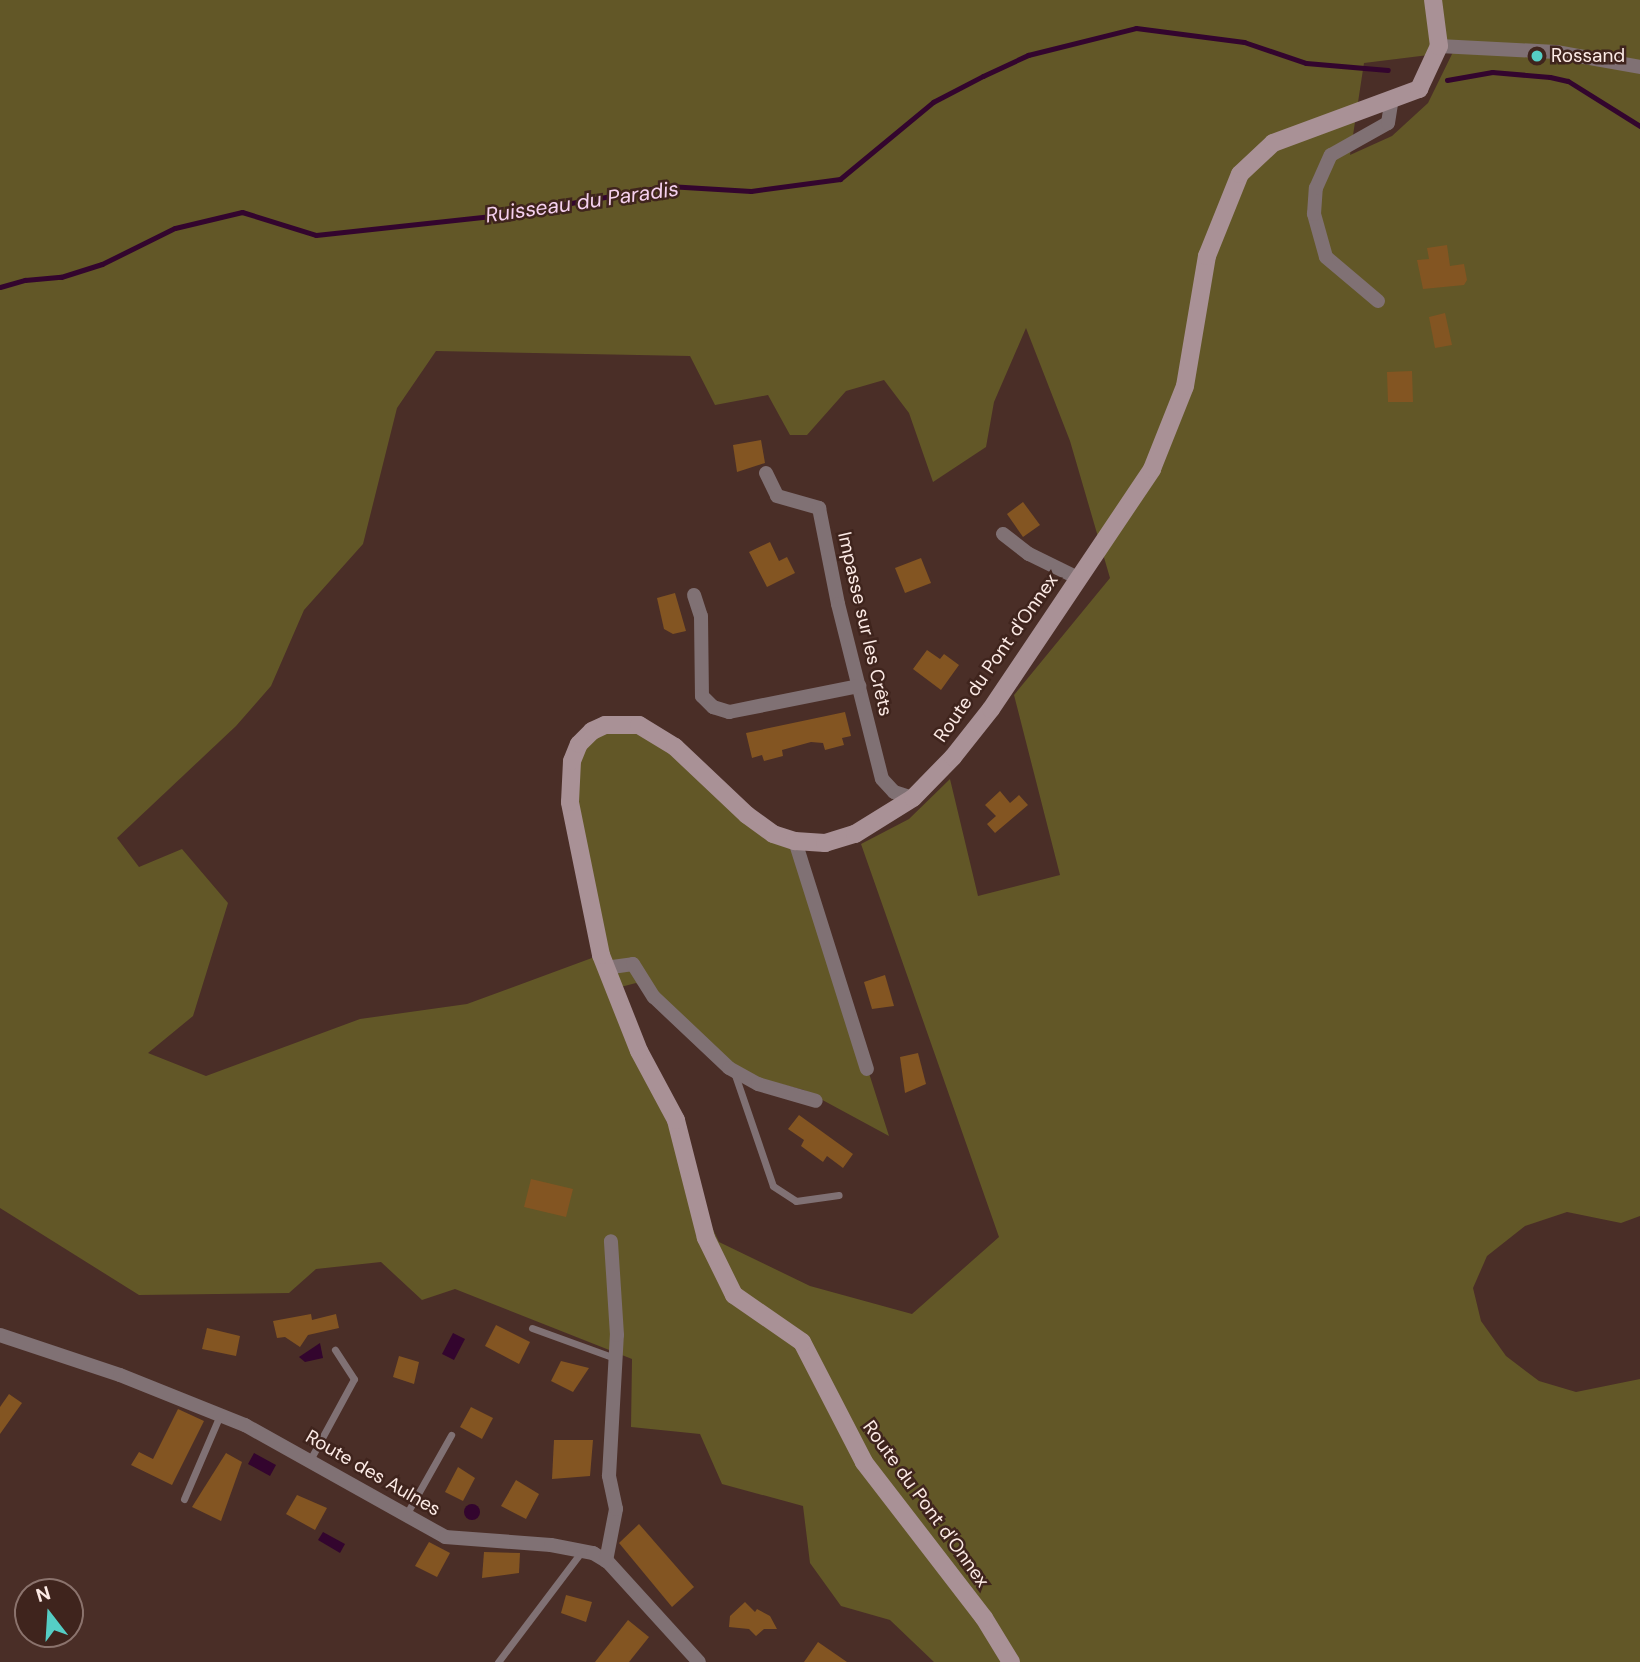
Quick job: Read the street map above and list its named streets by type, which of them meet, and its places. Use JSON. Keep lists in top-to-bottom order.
{
  "streets": {
    "street": ["Impasse sur les Crêts", "Route du Pont d'Onnex", "Route des Aulnes"]
  },
  "crossings": [
    ["Impasse sur les Crêts", "Route du Pont d'Onnex"]
  ],
  "water": ["Ruisseau du Paradis"],
  "places": ["Rossand"],
  "north": "top"
}
